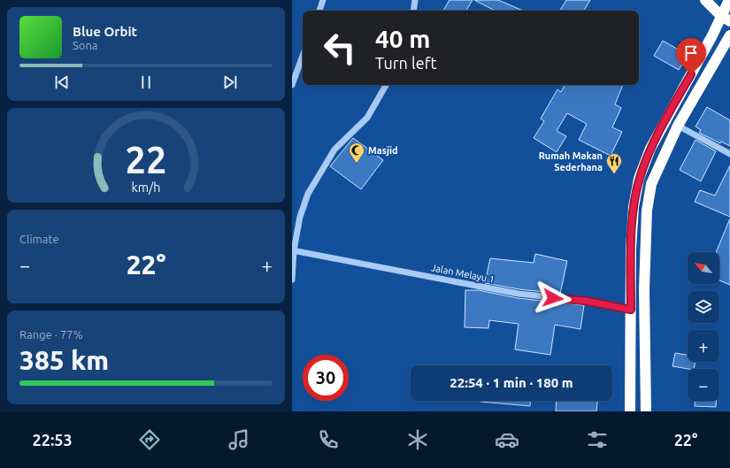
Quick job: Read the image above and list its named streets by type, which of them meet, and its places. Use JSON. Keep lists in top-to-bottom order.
{
  "streets": {
    "street": ["Jalan Melayu 1"]
  },
  "places": {
    "mosque": ["Masjid"],
    "restaurant": ["Rumah Makan Sederhana"]
  },
  "north": "top left",
  "page": {
    "turn": ["40 m", "Turn left"],
    "song": ["Blue Orbit", "Sona"],
    "tile": [
      "Climate",
      ["Range · 77%", "385 km"]
    ],
    "heat": ["−", "22°", "+"],
    "map_buttons": ["+", "−"],
    "limit": "30",
    "trip": "22:54 · 1 min · 180 m",
    "tabs": ["22:53", "22°"],
    "gauge": ["22", "km/h"]
  }
}
